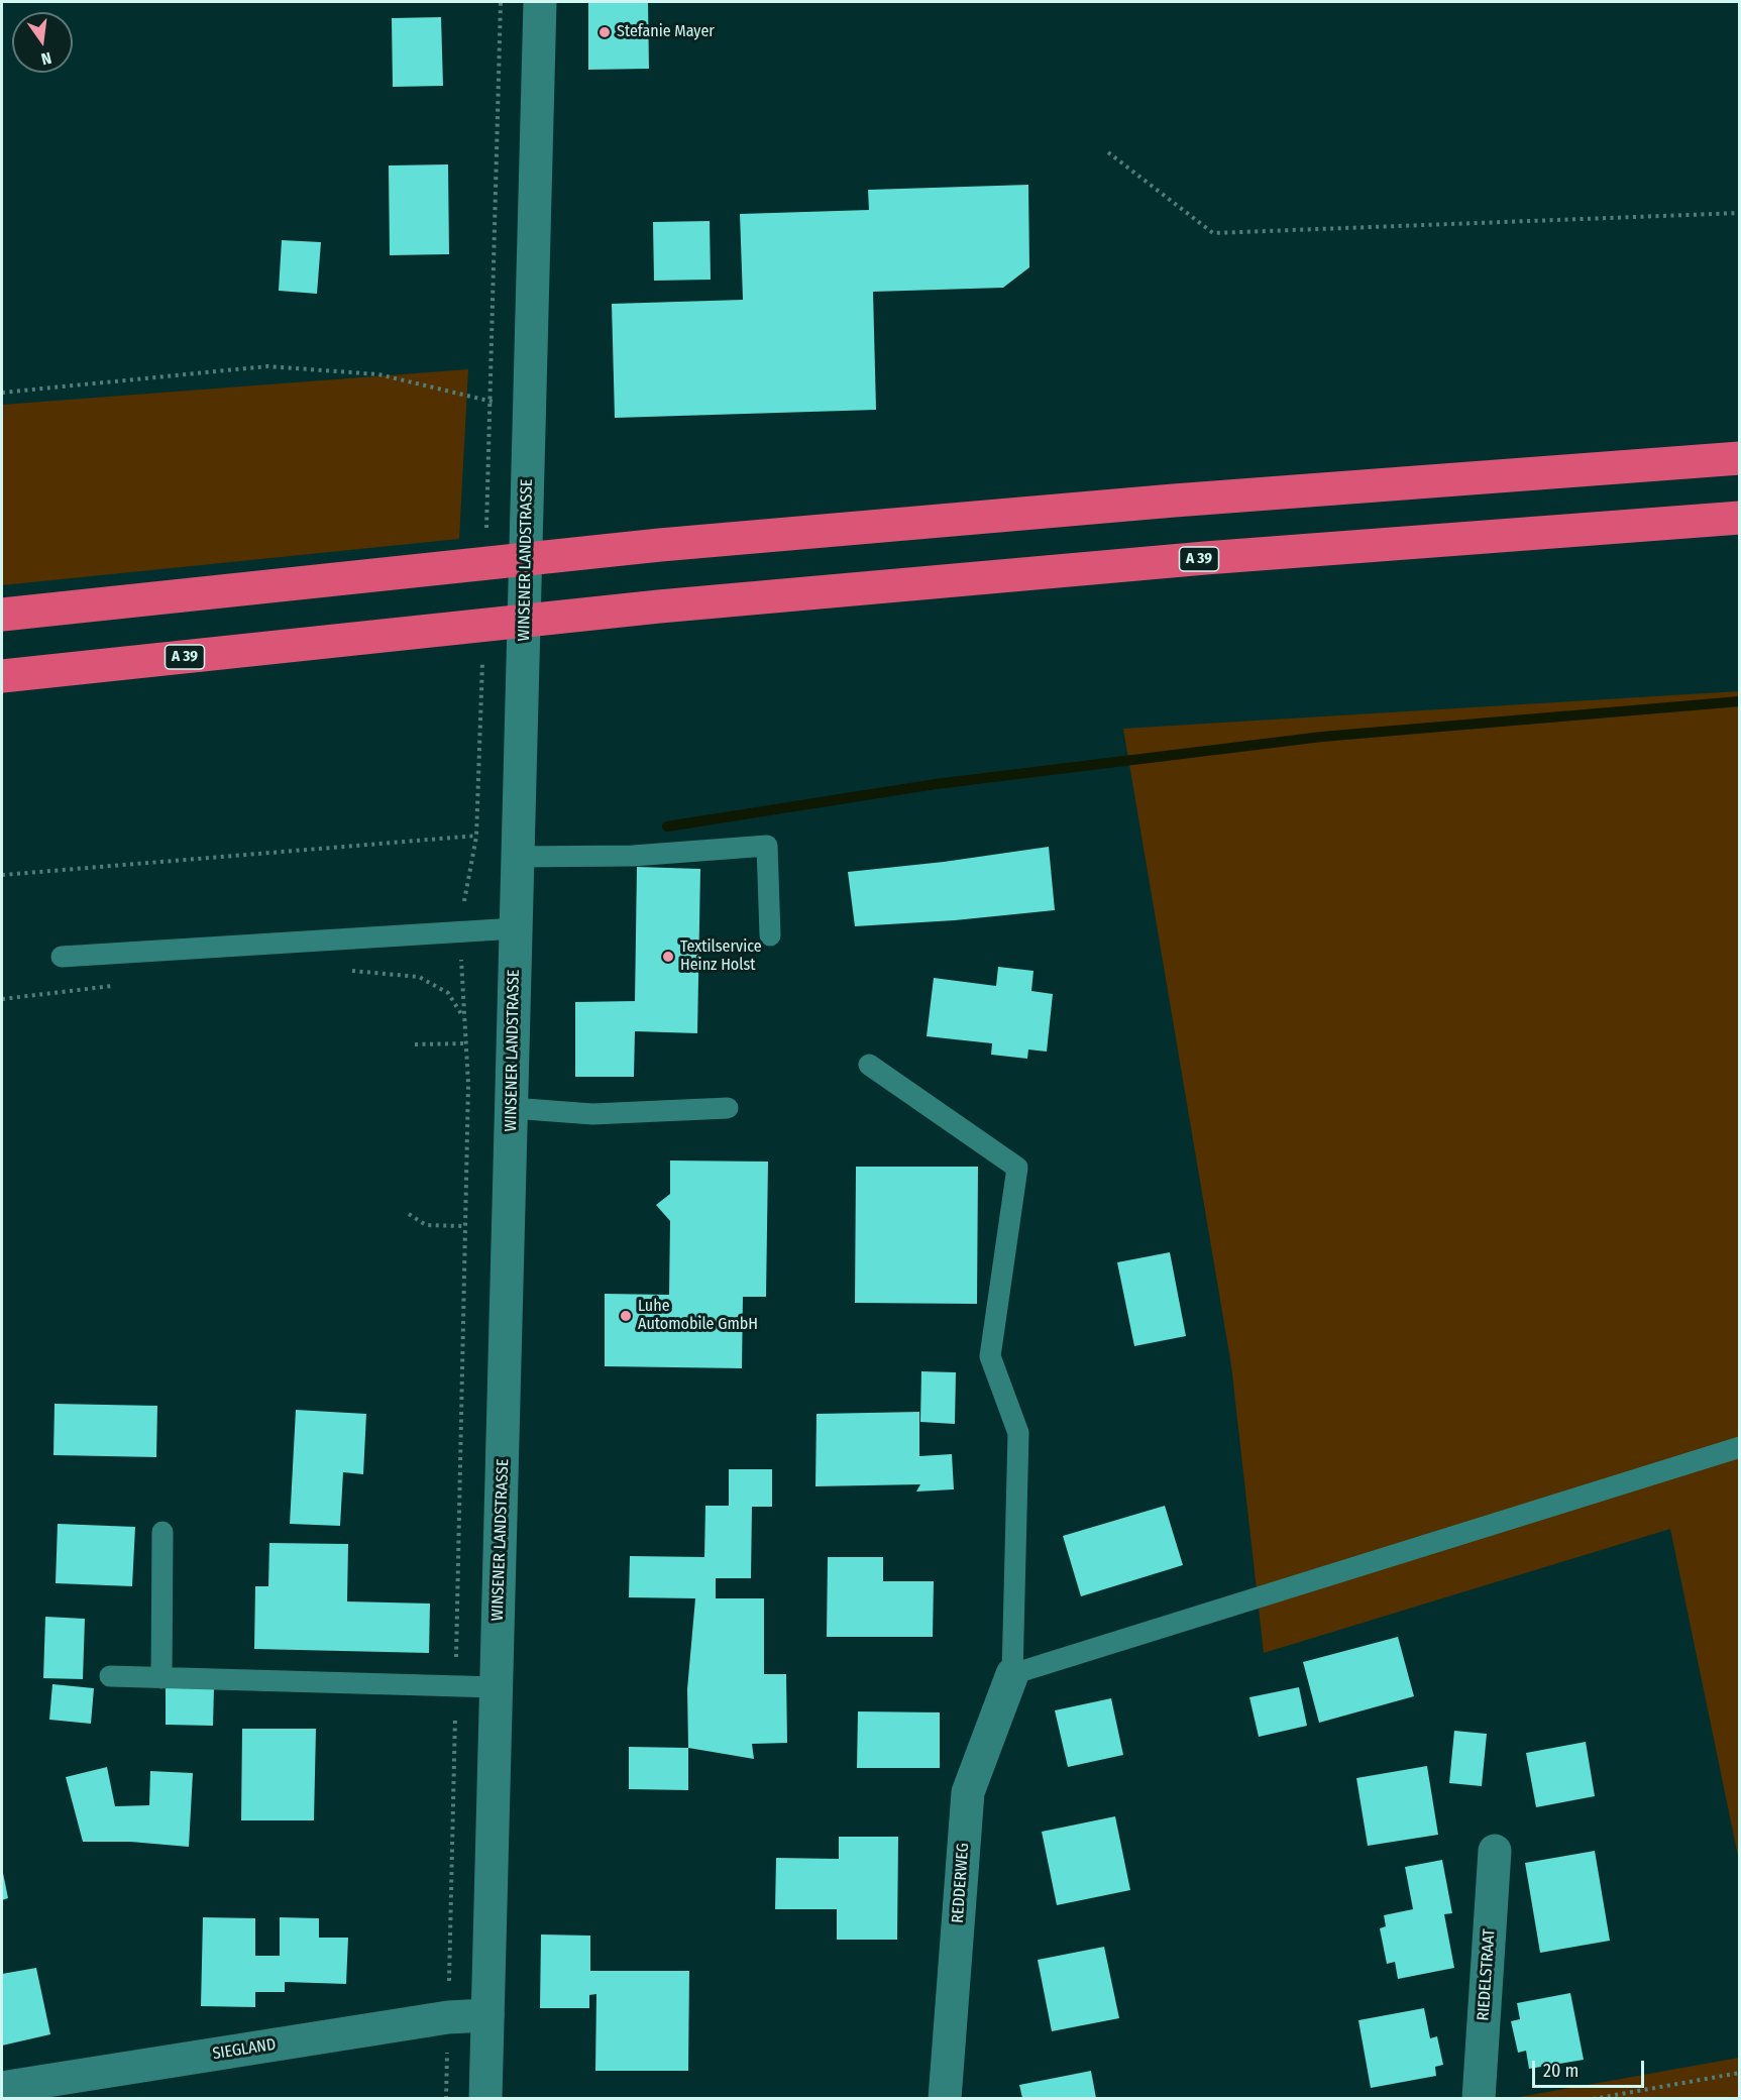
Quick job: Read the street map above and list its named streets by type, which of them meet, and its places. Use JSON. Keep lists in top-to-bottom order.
{
  "streets": {
    "highway": ["A 39"],
    "main road": [
      "WINSENER LANDSTRASSE",
      "REDDERWEG",
      "RIEDELSTRAAT",
      "SIEGLAND"
    ]
  },
  "crossings": [
    ["WINSENER LANDSTRASSE", "SIEGLAND"]
  ],
  "places": ["Stefanie Mayer", "Textilservice Heinz Holst", "Luhe Automobile GmbH"],
  "scale_bar": "20 m",
  "north": "bottom"
}
